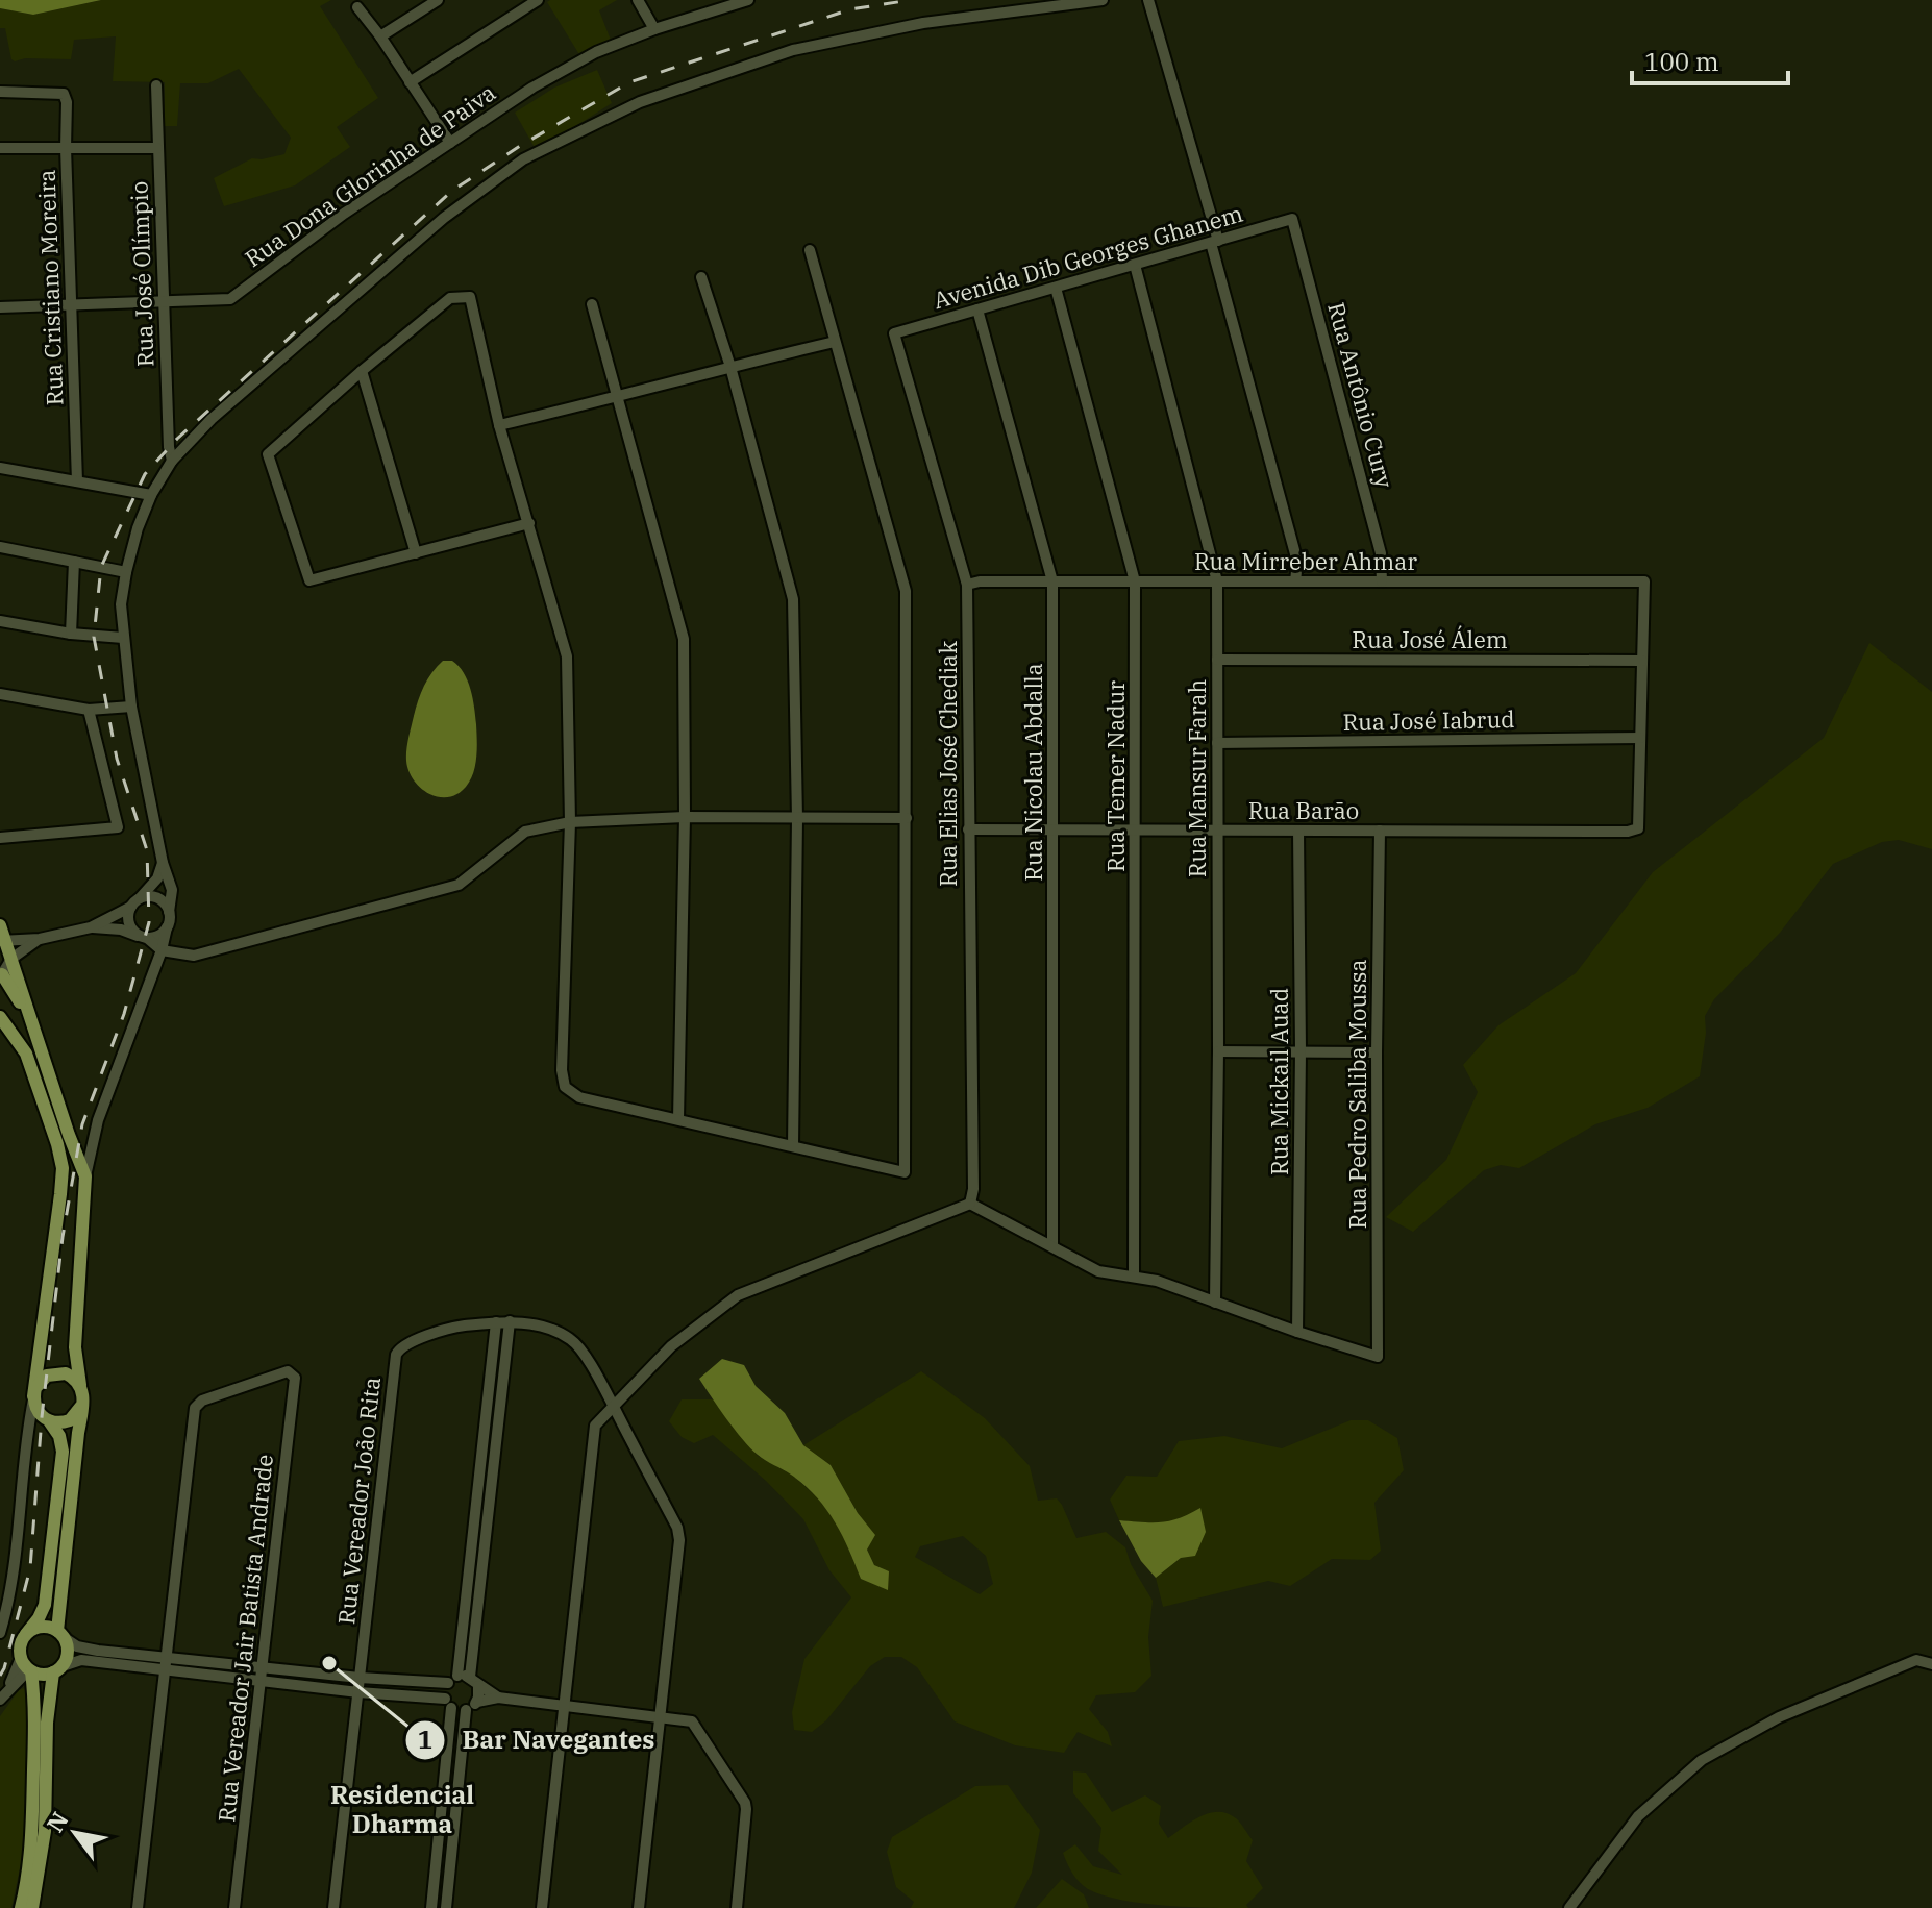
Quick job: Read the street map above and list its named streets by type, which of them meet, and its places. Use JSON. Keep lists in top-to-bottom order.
{
  "streets": {
    "street": [
      "Rua Dona Glorinha de Paiva",
      "Avenida Dib Georges Ghanem",
      "Rua José Olímpio",
      "Rua Cristiano Moreira",
      "Rua Antônio Cury",
      "Rua Mirreber Ahmar",
      "Rua José Álem",
      "Rua José Iabrud",
      "Rua Elias José Chediak",
      "Rua Nicolau Abdalla",
      "Rua Temer Nadur",
      "Rua Mansur Farah",
      "Rua Barão",
      "Rua Mickail Auad",
      "Rua Pedro Saliba Moussa",
      "Rua Vereador João Rita",
      "Rua Vereador Jair Batista Andrade"
    ]
  },
  "crossings": [
    ["Rua Dona Glorinha de Paiva", "Rua José Olímpio"],
    ["Rua Dona Glorinha de Paiva", "Rua Cristiano Moreira"],
    ["Avenida Dib Georges Ghanem", "Rua Antônio Cury"],
    ["Avenida Dib Georges Ghanem", "Rua Elias José Chediak"],
    ["Avenida Dib Georges Ghanem", "Rua Nicolau Abdalla"],
    ["Avenida Dib Georges Ghanem", "Rua Temer Nadur"],
    ["Avenida Dib Georges Ghanem", "Rua Mansur Farah"],
    ["Rua Antônio Cury", "Rua Mirreber Ahmar"],
    ["Rua Mirreber Ahmar", "Rua José Álem"],
    ["Rua Mirreber Ahmar", "Rua Elias José Chediak"],
    ["Rua Mirreber Ahmar", "Rua Nicolau Abdalla"],
    ["Rua Mirreber Ahmar", "Rua Temer Nadur"],
    ["Rua Mirreber Ahmar", "Rua Mansur Farah"],
    ["Rua José Álem", "Rua Mansur Farah"],
    ["Rua José Iabrud", "Rua Mansur Farah"],
    ["Rua José Iabrud", "Rua Barão"],
    ["Rua Elias José Chediak", "Rua Barão"],
    ["Rua Nicolau Abdalla", "Rua Barão"],
    ["Rua Temer Nadur", "Rua Barão"],
    ["Rua Mansur Farah", "Rua Barão"],
    ["Rua Barão", "Rua Mickail Auad"],
    ["Rua Barão", "Rua Pedro Saliba Moussa"],
    ["Rua Mickail Auad", "Rua Pedro Saliba Moussa"]
  ],
  "districts": ["Residencial Dharma"],
  "places": ["Bar Navegantes"],
  "scale_bar": "100 m",
  "north": "top left"
}
